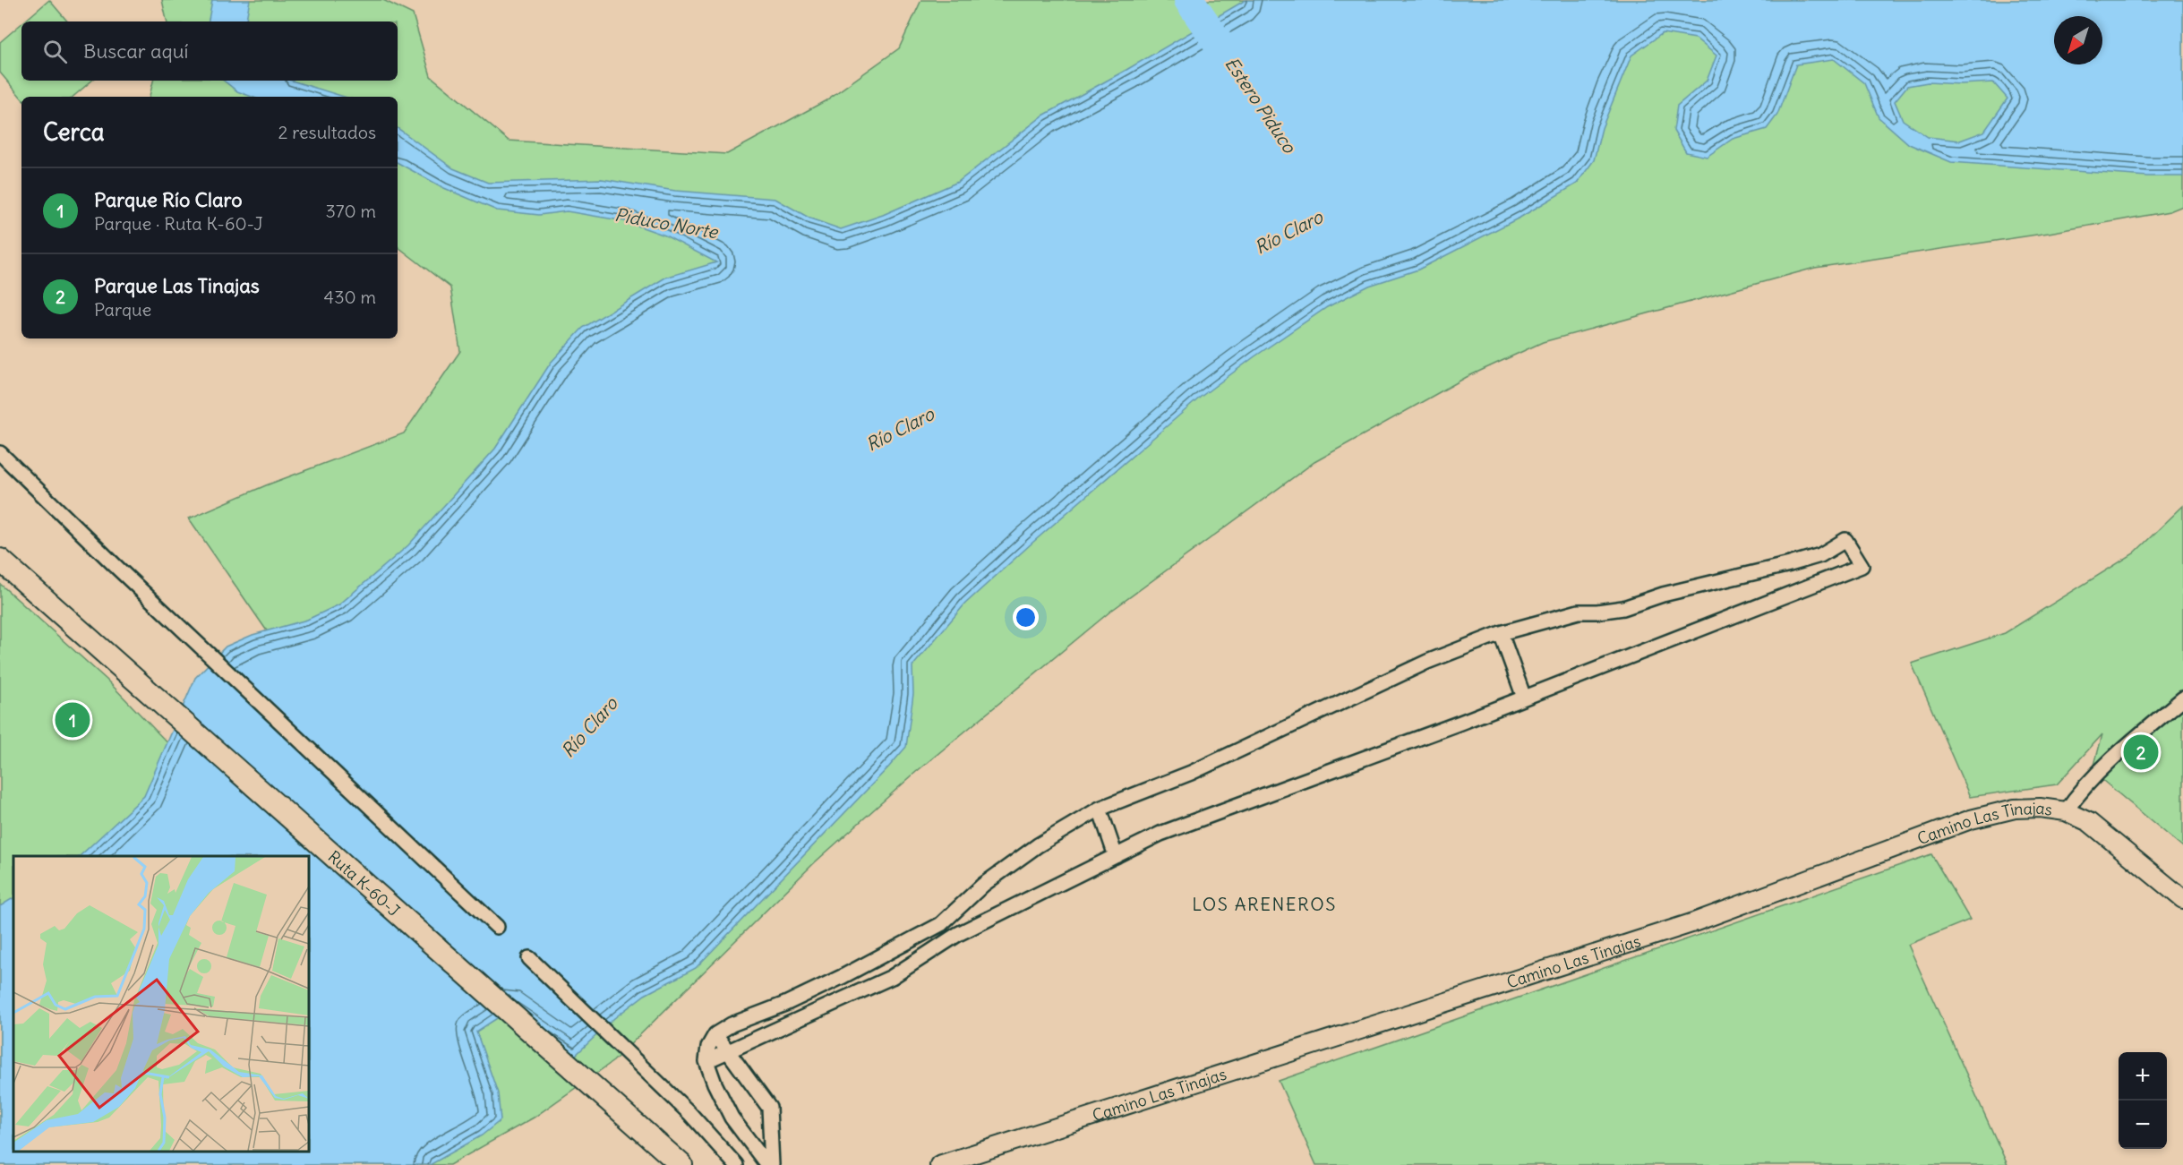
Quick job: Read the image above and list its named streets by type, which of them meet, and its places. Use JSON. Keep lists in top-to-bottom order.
{
  "streets": {
    "main road": ["Ruta K-60-J"],
    "street": ["Camino Las Tinajas"]
  },
  "districts": ["LOS ARENEROS"],
  "water": ["Estero Piduco", "Piduco Norte", "Río Claro"],
  "north": "bottom left",
  "page": {
    "search": "Buscar aquí",
    "heading": ["Cerca", "2 resultados"],
    "list": [
      {
        "mark": "1",
        "name": "Parque Río Claro",
        "note": "Parque · Ruta K-60-J",
        "value": "370 m"
      },
      {
        "mark": "2",
        "name": "Parque Las Tinajas",
        "note": "Parque",
        "value": "430 m"
      }
    ],
    "pins": ["1", "2"],
    "map_buttons": ["+", "−"]
  }
}
